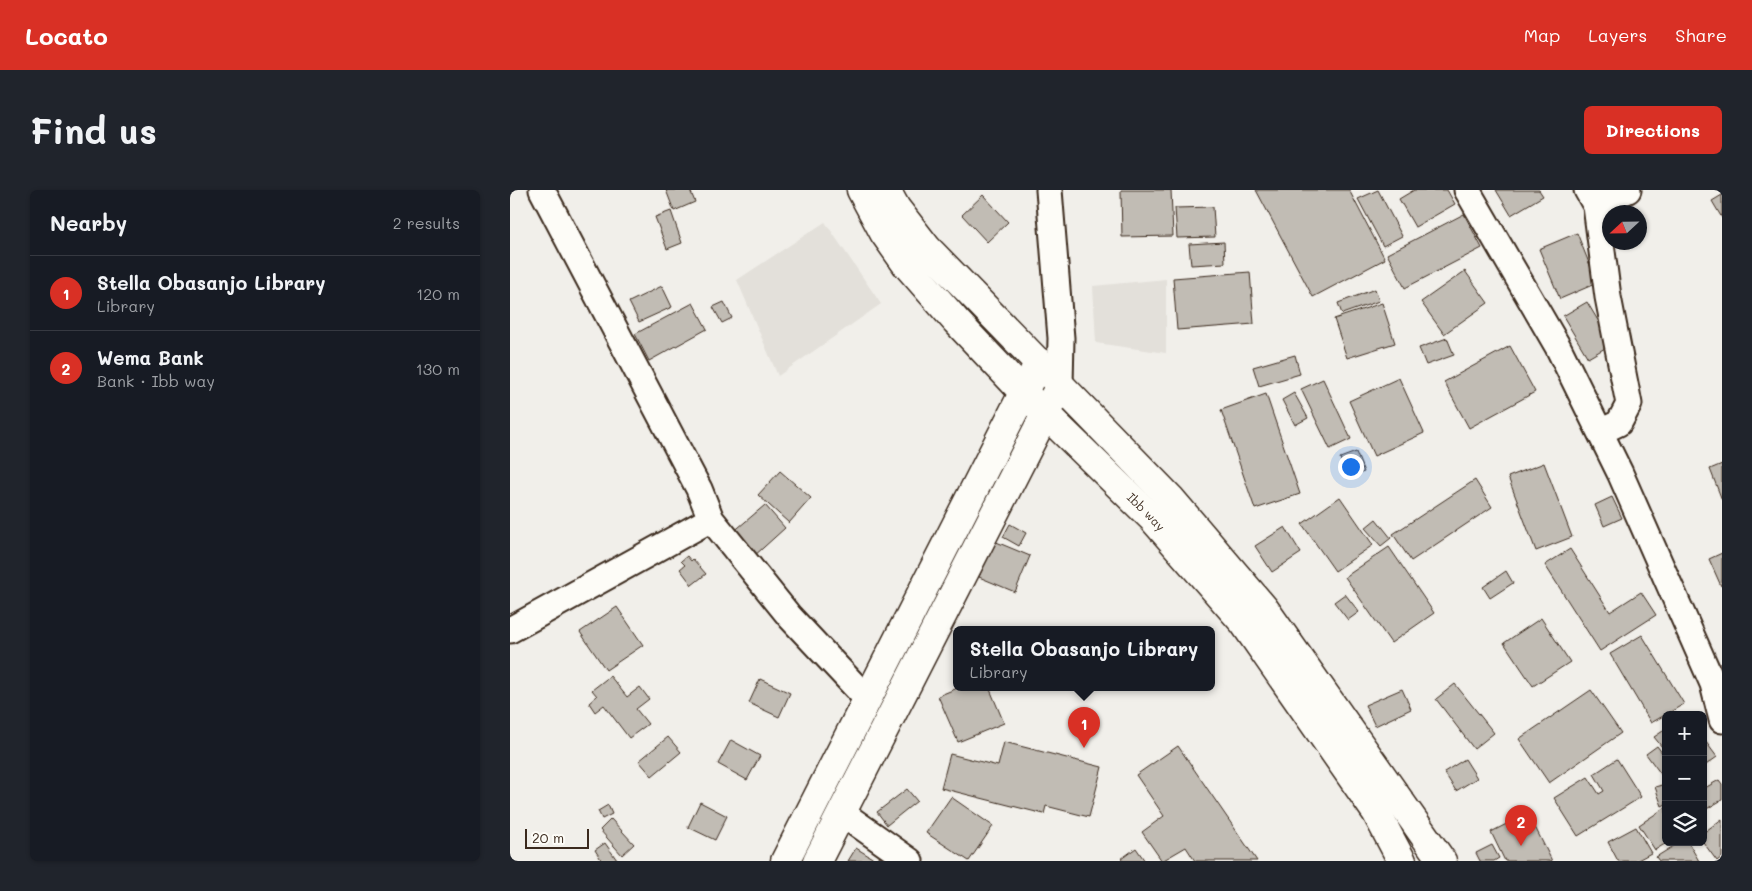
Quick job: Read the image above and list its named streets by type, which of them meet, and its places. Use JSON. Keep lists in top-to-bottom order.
{
  "streets": {
    "main road": ["Ibb way"]
  },
  "scale_bar": "20 m",
  "north": "left",
  "page": {
    "header": "Locato",
    "nav": ["Map", "Layers", "Share"],
    "buttons": "Directions",
    "title": "Find us",
    "heading": ["Nearby", "2 results"],
    "list": [
      {
        "mark": "1",
        "name": "Stella Obasanjo Library",
        "note": "Library",
        "value": "120 m"
      },
      {
        "mark": "2",
        "name": "Wema Bank",
        "note": "Bank · Ibb way",
        "value": "130 m"
      }
    ],
    "popup": ["Stella Obasanjo Library", "Library"],
    "pins": ["1", "2"],
    "map_buttons": ["+", "−"],
    "scale": "20 m"
  }
}
